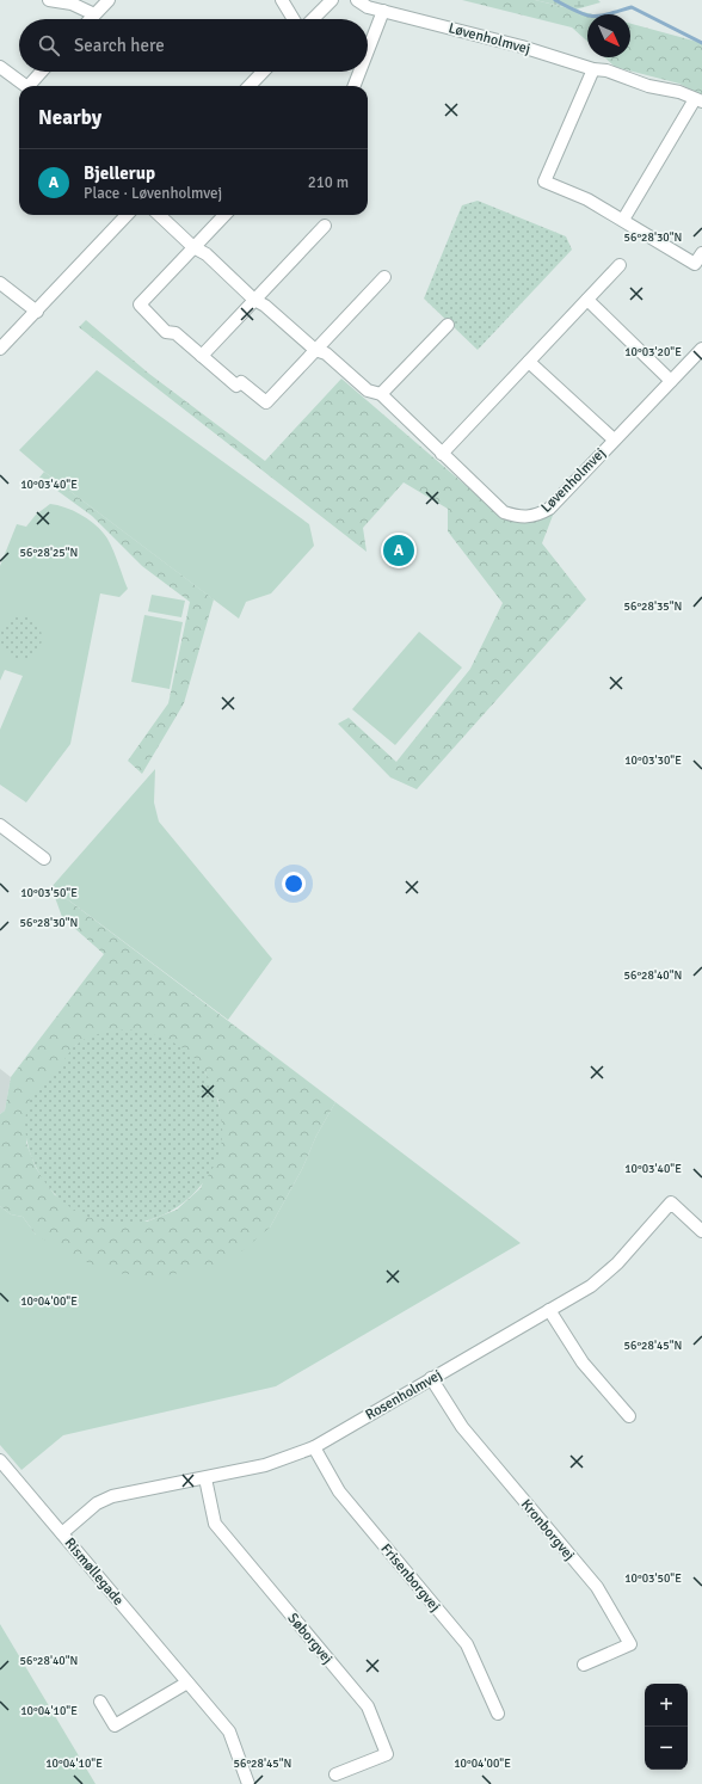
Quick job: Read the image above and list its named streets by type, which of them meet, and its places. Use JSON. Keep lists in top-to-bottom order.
{
  "streets": {
    "street": [
      "Løvenholmvej",
      "Rosenholmvej",
      "Kronborgvej",
      "Rismøllegade",
      "Frisenborgvej",
      "Søborgvej"
    ]
  },
  "crossings": [
    ["Rosenholmvej", "Kronborgvej"],
    ["Rosenholmvej", "Rismøllegade"],
    ["Rosenholmvej", "Frisenborgvej"],
    ["Rosenholmvej", "Søborgvej"]
  ],
  "north": "bottom right",
  "page": {
    "search": "Search here",
    "heading": "Nearby",
    "list": [
      {
        "mark": "A",
        "name": "Bjellerup",
        "note": "Place · Løvenholmvej",
        "value": "210 m"
      }
    ],
    "pins": "A",
    "map_buttons": ["+", "−"]
  },
  "coordinates": [
    "56°28'30\"N",
    "10°03'20\"E",
    "10°03'40\"E",
    "56°28'25\"N",
    "56°28'35\"N",
    "10°03'30\"E",
    "10°03'50\"E",
    "56°28'40\"N",
    "10°04'00\"E",
    "56°28'45\"N",
    "10°04'10\"E"
  ]
}
